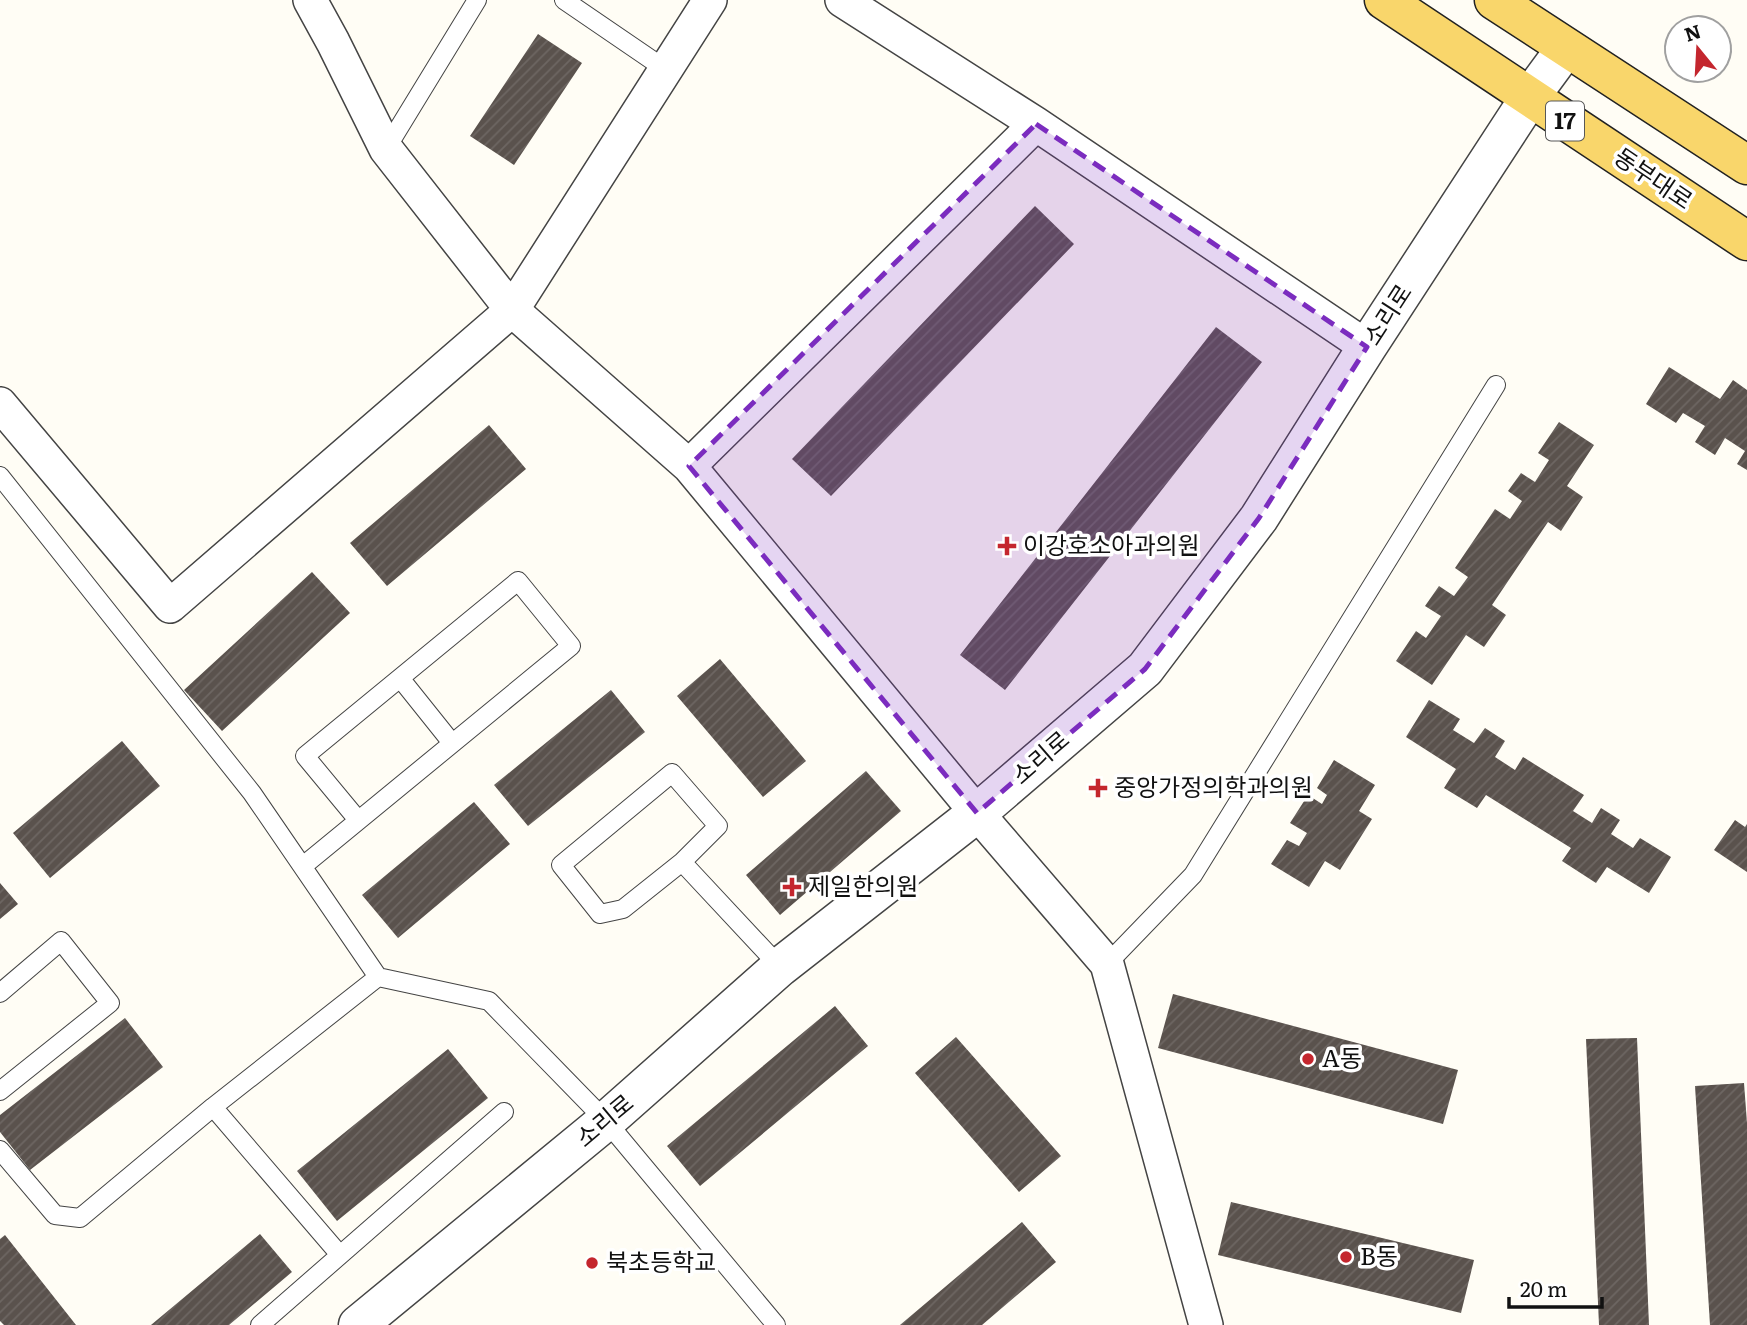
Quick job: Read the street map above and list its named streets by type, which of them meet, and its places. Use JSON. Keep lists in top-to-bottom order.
{
  "streets": {
    "main road": ["17", "동부대로"],
    "street": ["소리로"]
  },
  "crossings": [
    ["17", "소리로"],
    ["동부대로", "소리로"]
  ],
  "places": {
    "health": ["이강호소아과의원", "중앙가정의학과의원", "제일한의원"],
    "other": ["A동", "B동", "북초등학교"]
  },
  "scale_bar": "20 m",
  "north": "top"
}
